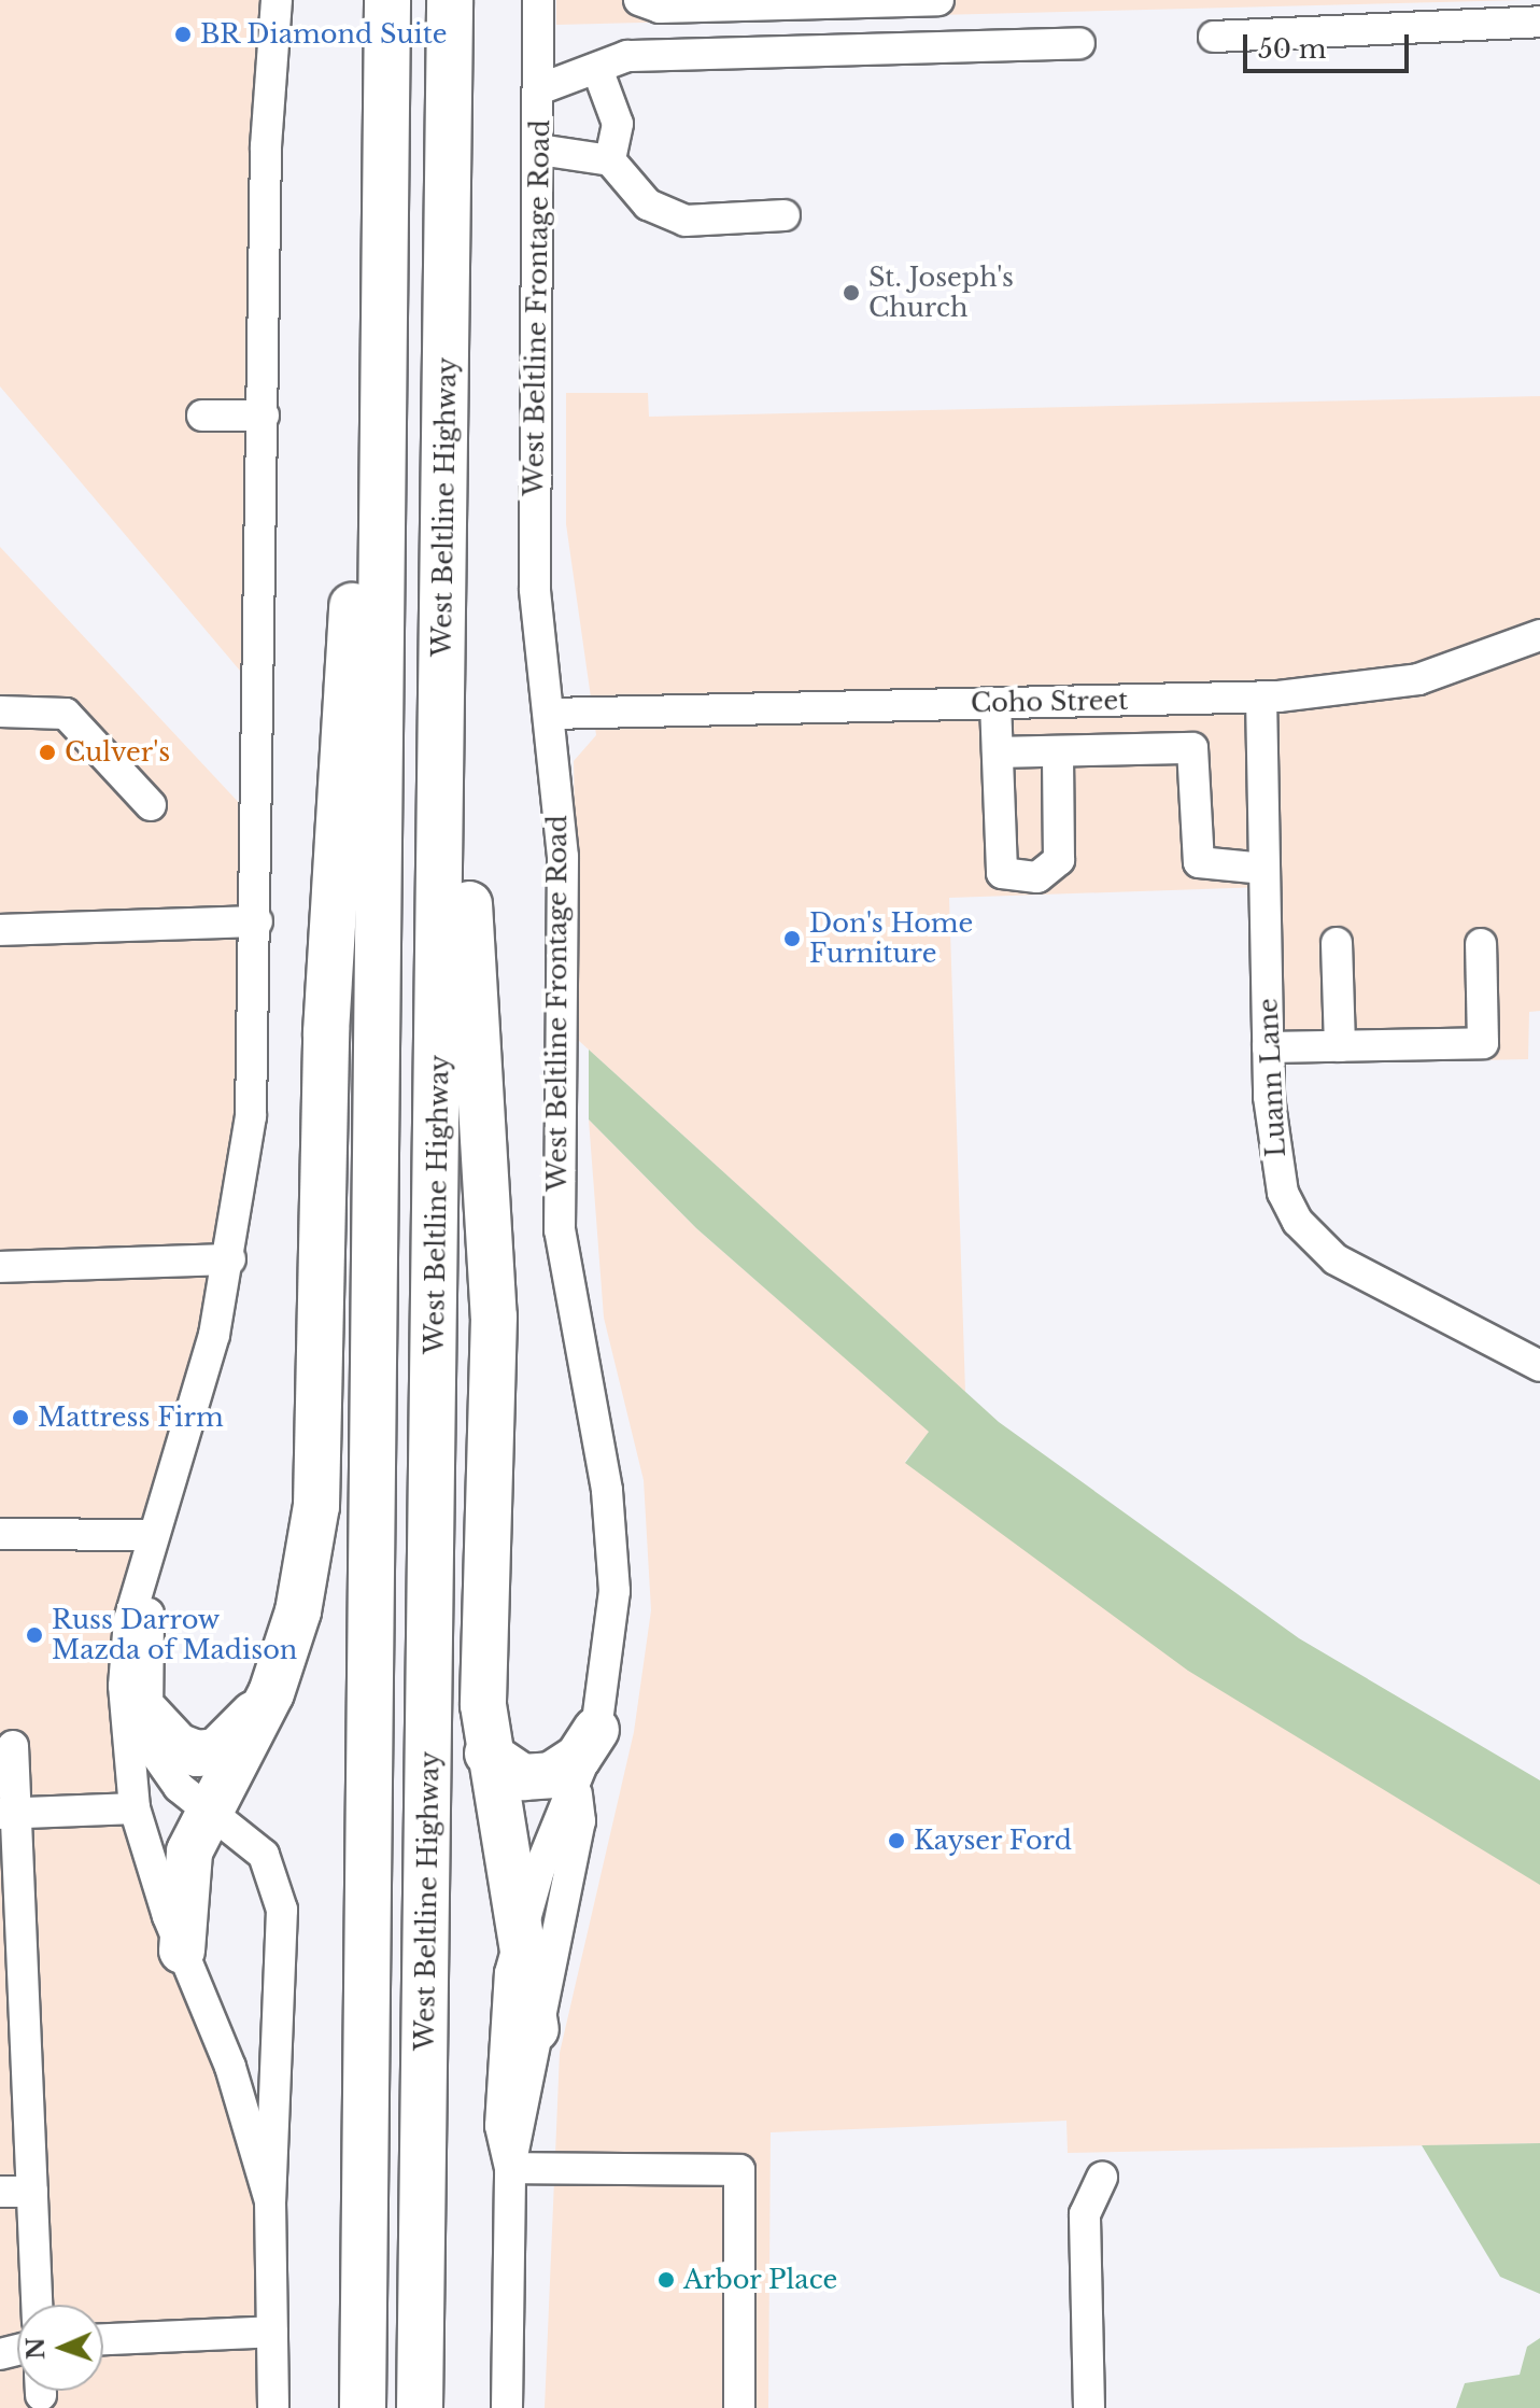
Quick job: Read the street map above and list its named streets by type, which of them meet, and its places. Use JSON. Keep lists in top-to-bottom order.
{
  "streets": {
    "highway": ["West Beltline Highway"],
    "street": ["West Beltline Frontage Road", "Coho Street", "Luann Lane"]
  },
  "crossings": [
    ["West Beltline Frontage Road", "Coho Street"],
    ["Coho Street", "Luann Lane"]
  ],
  "places": [
    "BR Diamond Suite",
    "St. Joseph's Church",
    "Culver's",
    "Don's Home Furniture",
    "Mattress Firm",
    "Russ Darrow Mazda of Madison",
    "Kayser Ford",
    "Arbor Place"
  ],
  "scale_bar": "50 m",
  "north": "left"
}
